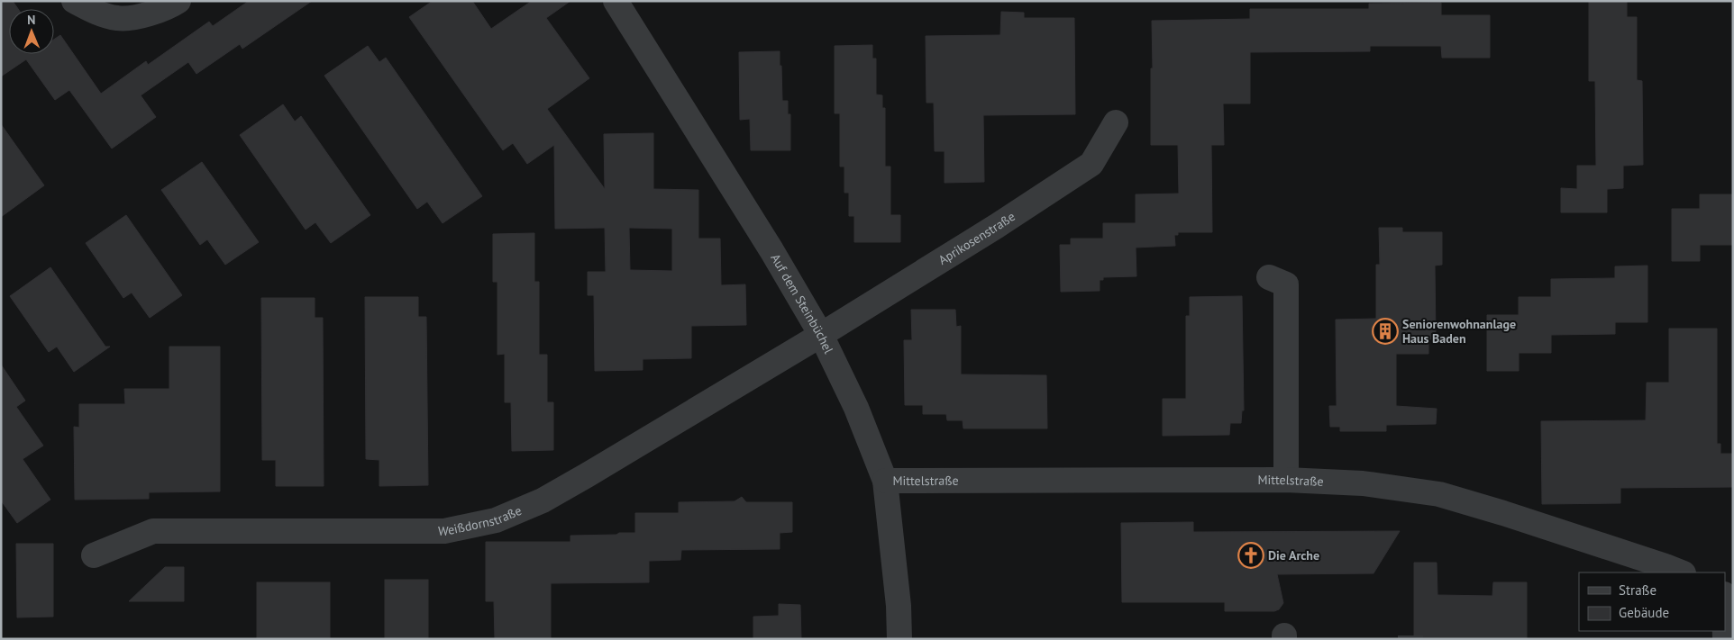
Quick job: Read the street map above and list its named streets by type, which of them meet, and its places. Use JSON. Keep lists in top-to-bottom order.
{
  "streets": {
    "street": [
      "Aprikosenstraße",
      "Auf dem Steinbüchel",
      "Mittelstraße",
      "Weißdornstraße"
    ]
  },
  "crossings": [
    ["Aprikosenstraße", "Auf dem Steinbüchel"],
    ["Aprikosenstraße", "Weißdornstraße"],
    ["Auf dem Steinbüchel", "Mittelstraße"],
    ["Auf dem Steinbüchel", "Weißdornstraße"]
  ],
  "places": {
    "building": ["Seniorenwohnanlage Haus Baden"],
    "church": ["Die Arche"]
  },
  "legend": ["Straße", "Gebäude"],
  "north": "top"
}
